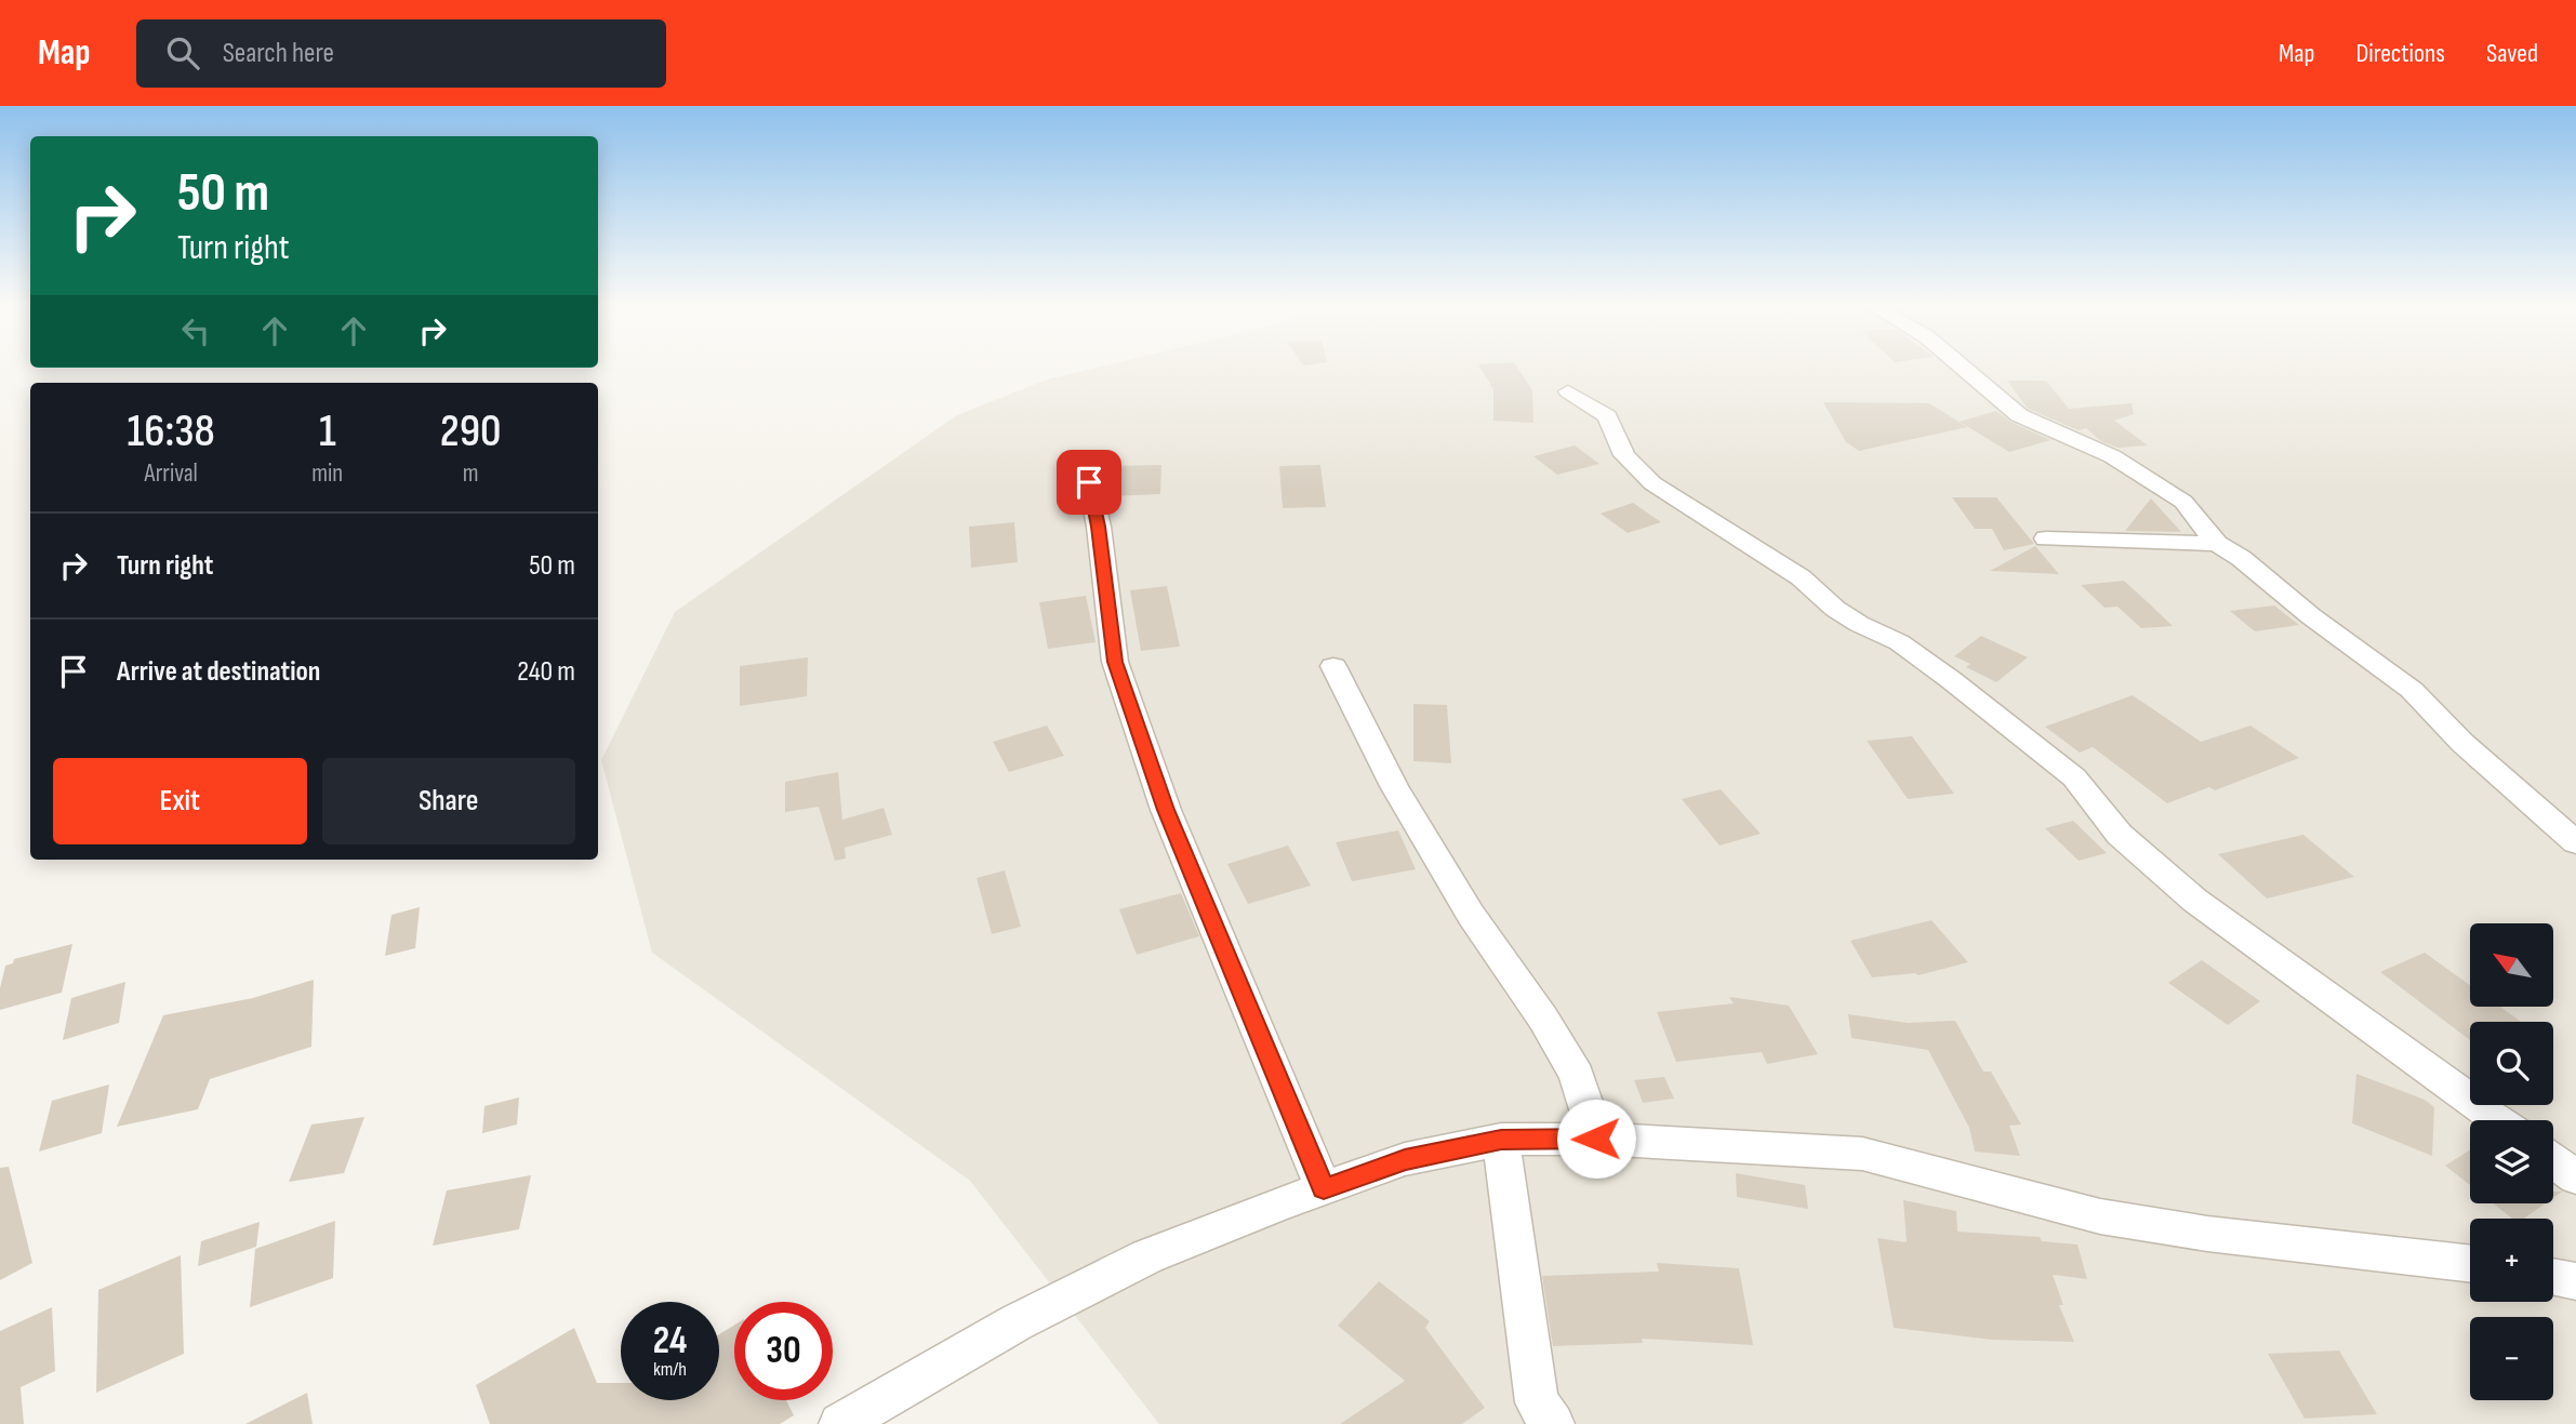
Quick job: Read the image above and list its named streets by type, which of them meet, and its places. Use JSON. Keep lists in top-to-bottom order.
{
  "north": "top left",
  "page": {
    "header": "Map",
    "search": "Search here",
    "nav": ["Map", "Directions", "Saved"],
    "turn": ["50 m", "Turn right"],
    "eta": [
      "16:38",
      "Arrival",
      "1",
      "min",
      "290",
      "m"
    ],
    "list": [
      {
        "name": "Turn right",
        "value": "50 m"
      },
      {
        "name": "Arrive at destination",
        "value": "240 m"
      }
    ],
    "buttons": ["Exit", "Share"],
    "map_buttons": ["+", "−"],
    "speed": "24 km/h",
    "limit": "30"
  }
}
